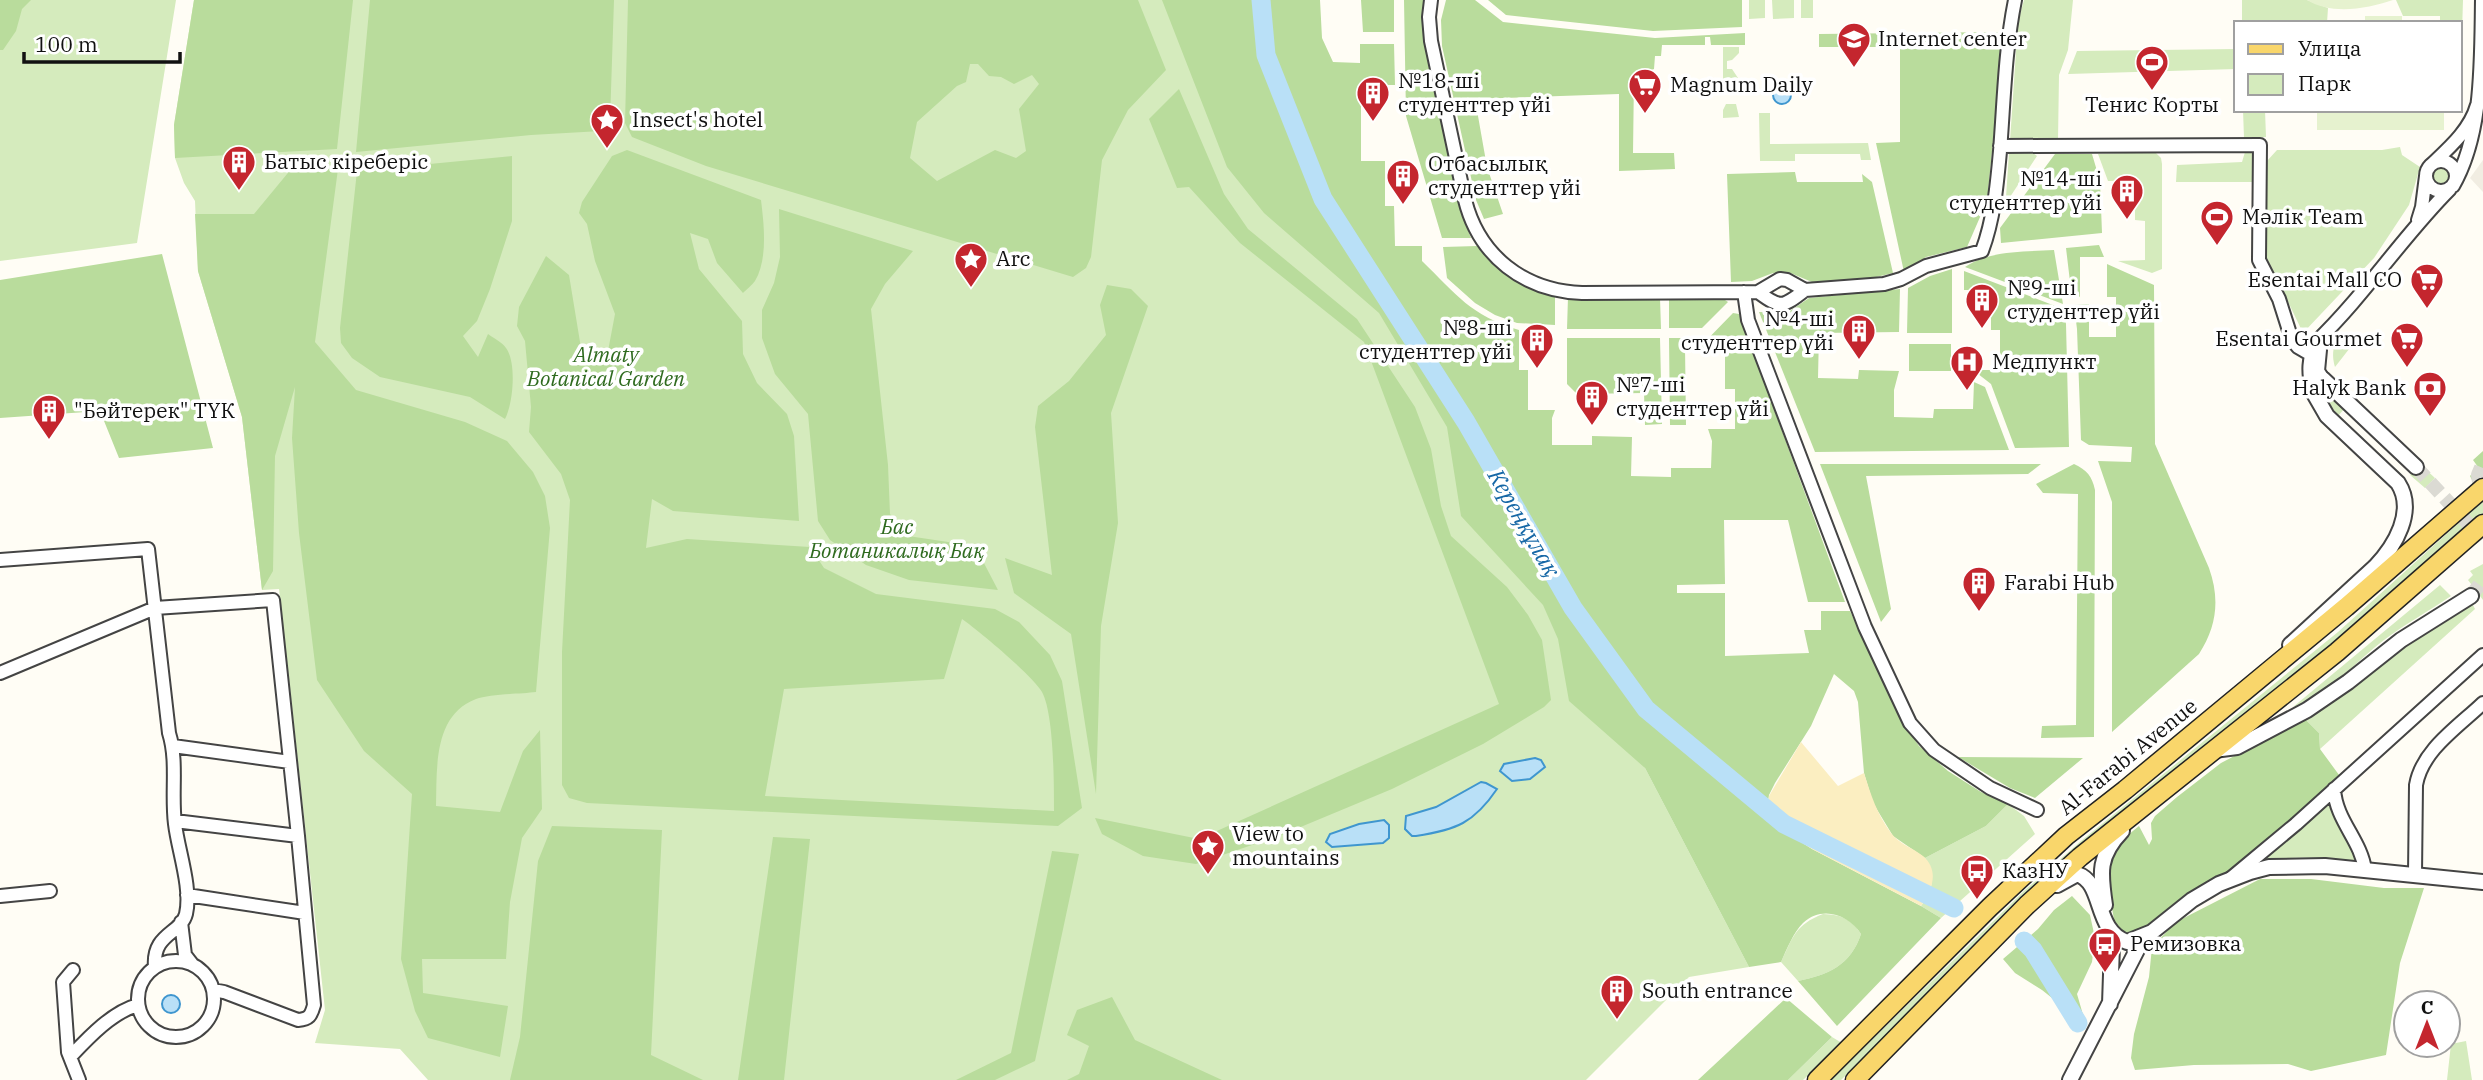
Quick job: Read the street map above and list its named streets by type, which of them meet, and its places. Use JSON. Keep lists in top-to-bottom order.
{
  "streets": {
    "main road": ["Al-Farabi Avenue"]
  },
  "water": ["Кереңқұлақ"],
  "parks": ["Almaty Botanical Garden", "Бас Ботаникалық Бақ"],
  "places": {
    "school or university": ["Internet center"],
    "sports": ["Тенис Корты", "Мәлік Team"],
    "supermarket": ["Magnum Daily", "Esentai Mall СО", "Esentai Gourmet"],
    "building": [
      "№18-ші студенттер үйі",
      "Батыс кіреберіс",
      "Отбасылық студенттер үйі",
      "№14-ші студенттер үйі",
      "№9-ші студенттер үйі",
      "№4-ші студенттер үйі",
      "№8-ші студенттер үйі",
      "№7-ші студенттер үйі",
      "\"Бәйтерек\" ТҮК",
      "Farabi Hub",
      "South entrance"
    ],
    "place": ["Insect's hotel", "Arc", "View to mountains"],
    "hospital": ["Медпункт"],
    "bank": ["Halyk Bank"],
    "bus stop": ["КазНУ", "Ремизовка"]
  },
  "legend": ["Улица", "Парк"],
  "scale_bar": "100 m",
  "north": "top"
}
